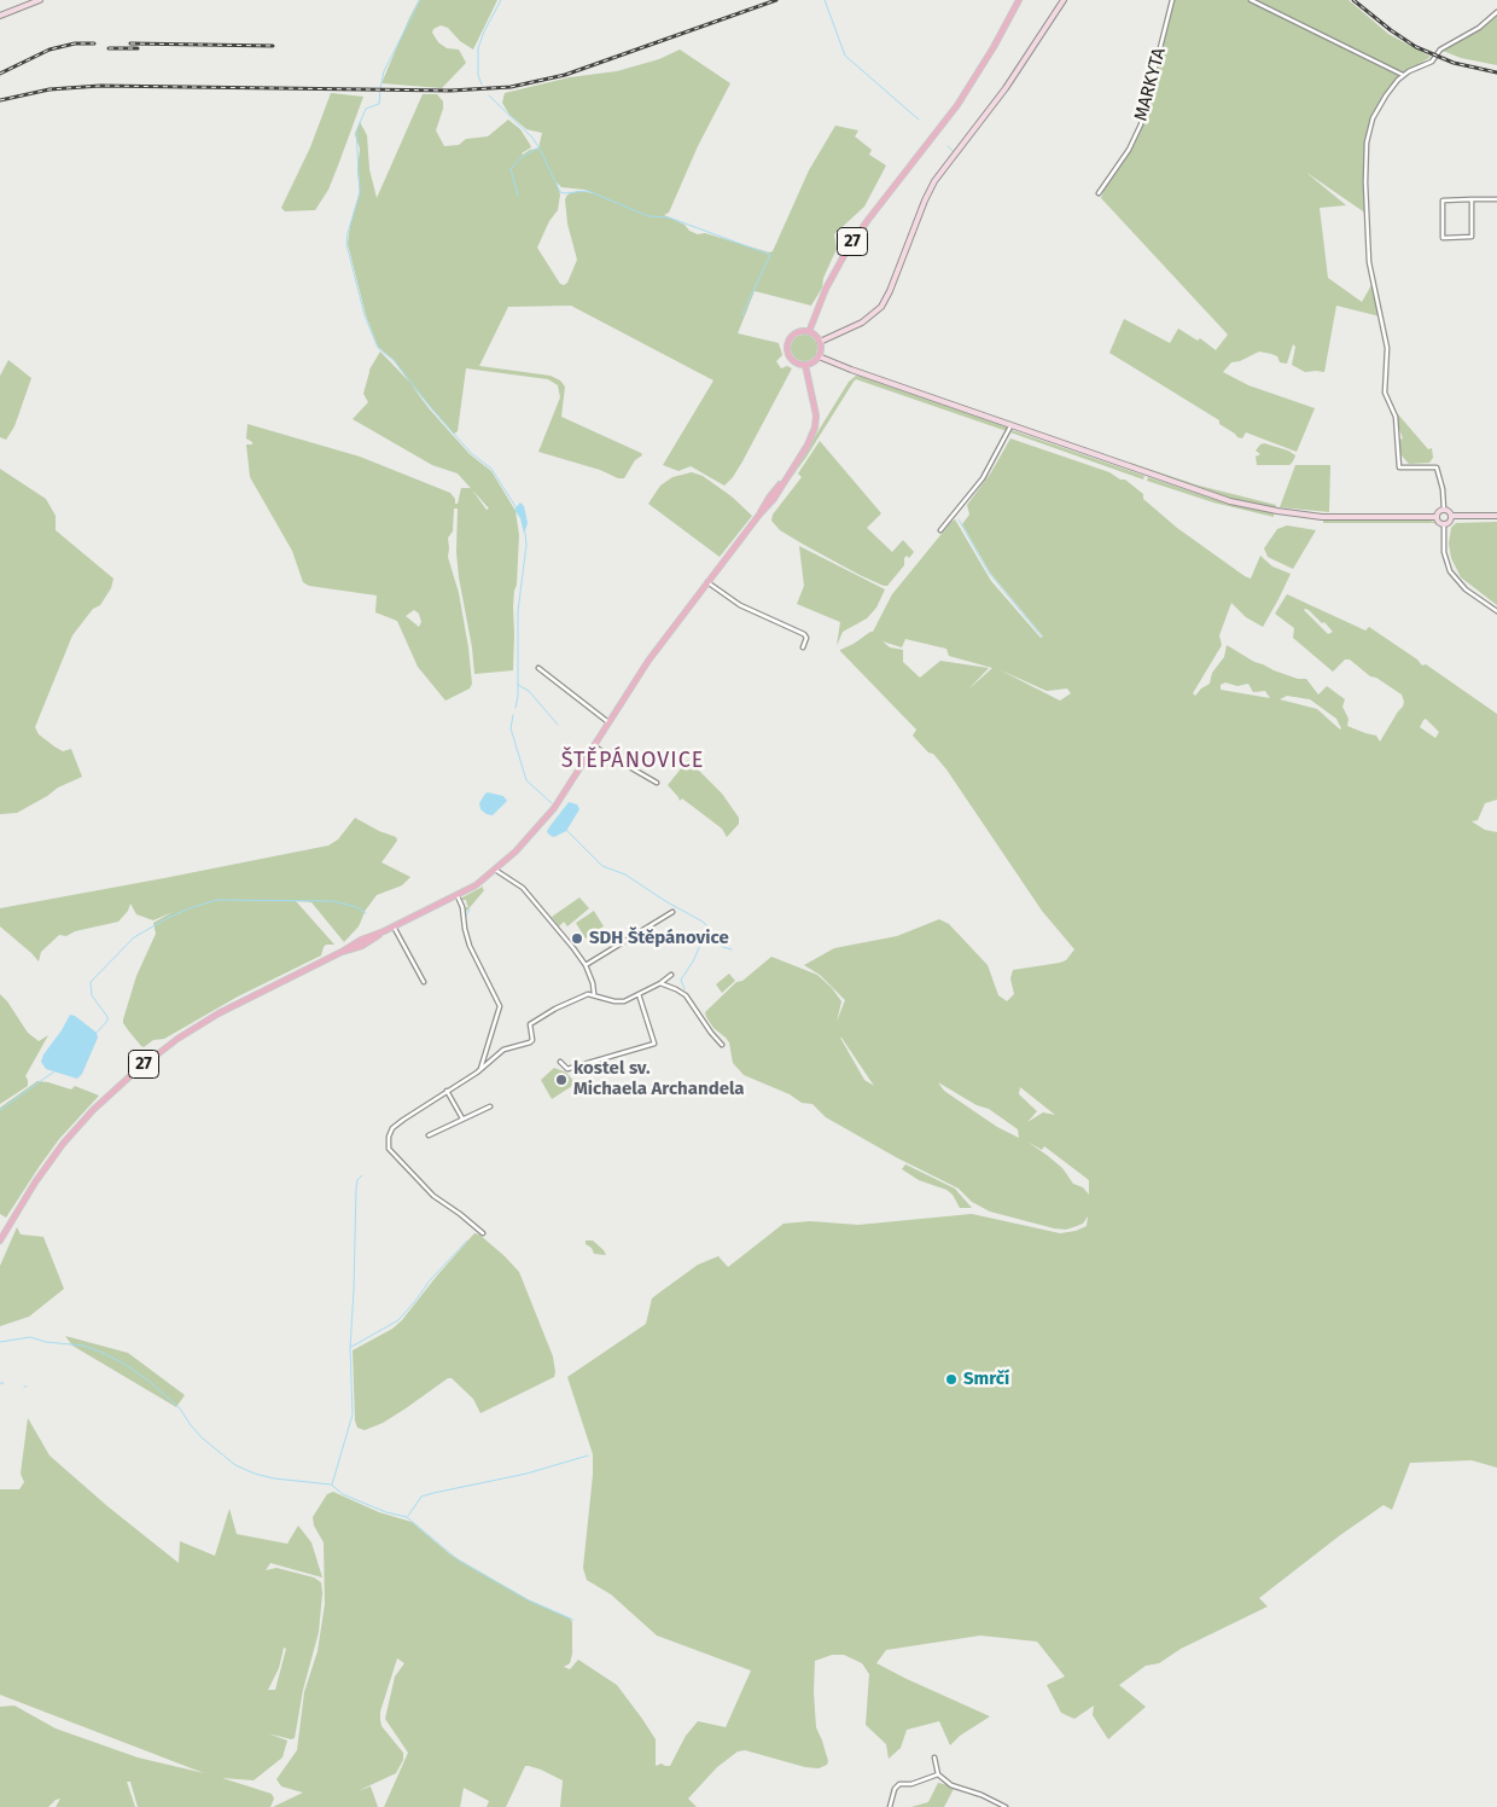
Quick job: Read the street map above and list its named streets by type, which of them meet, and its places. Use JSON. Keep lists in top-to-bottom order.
{
  "streets": {
    "main road": ["27"],
    "street": ["MARKYTA"]
  },
  "districts": ["ŠTĚPÁNOVICE"],
  "places": ["SDH Štěpánovice", "kostel sv. Michaela Archandela", "Smrčí"]
}
